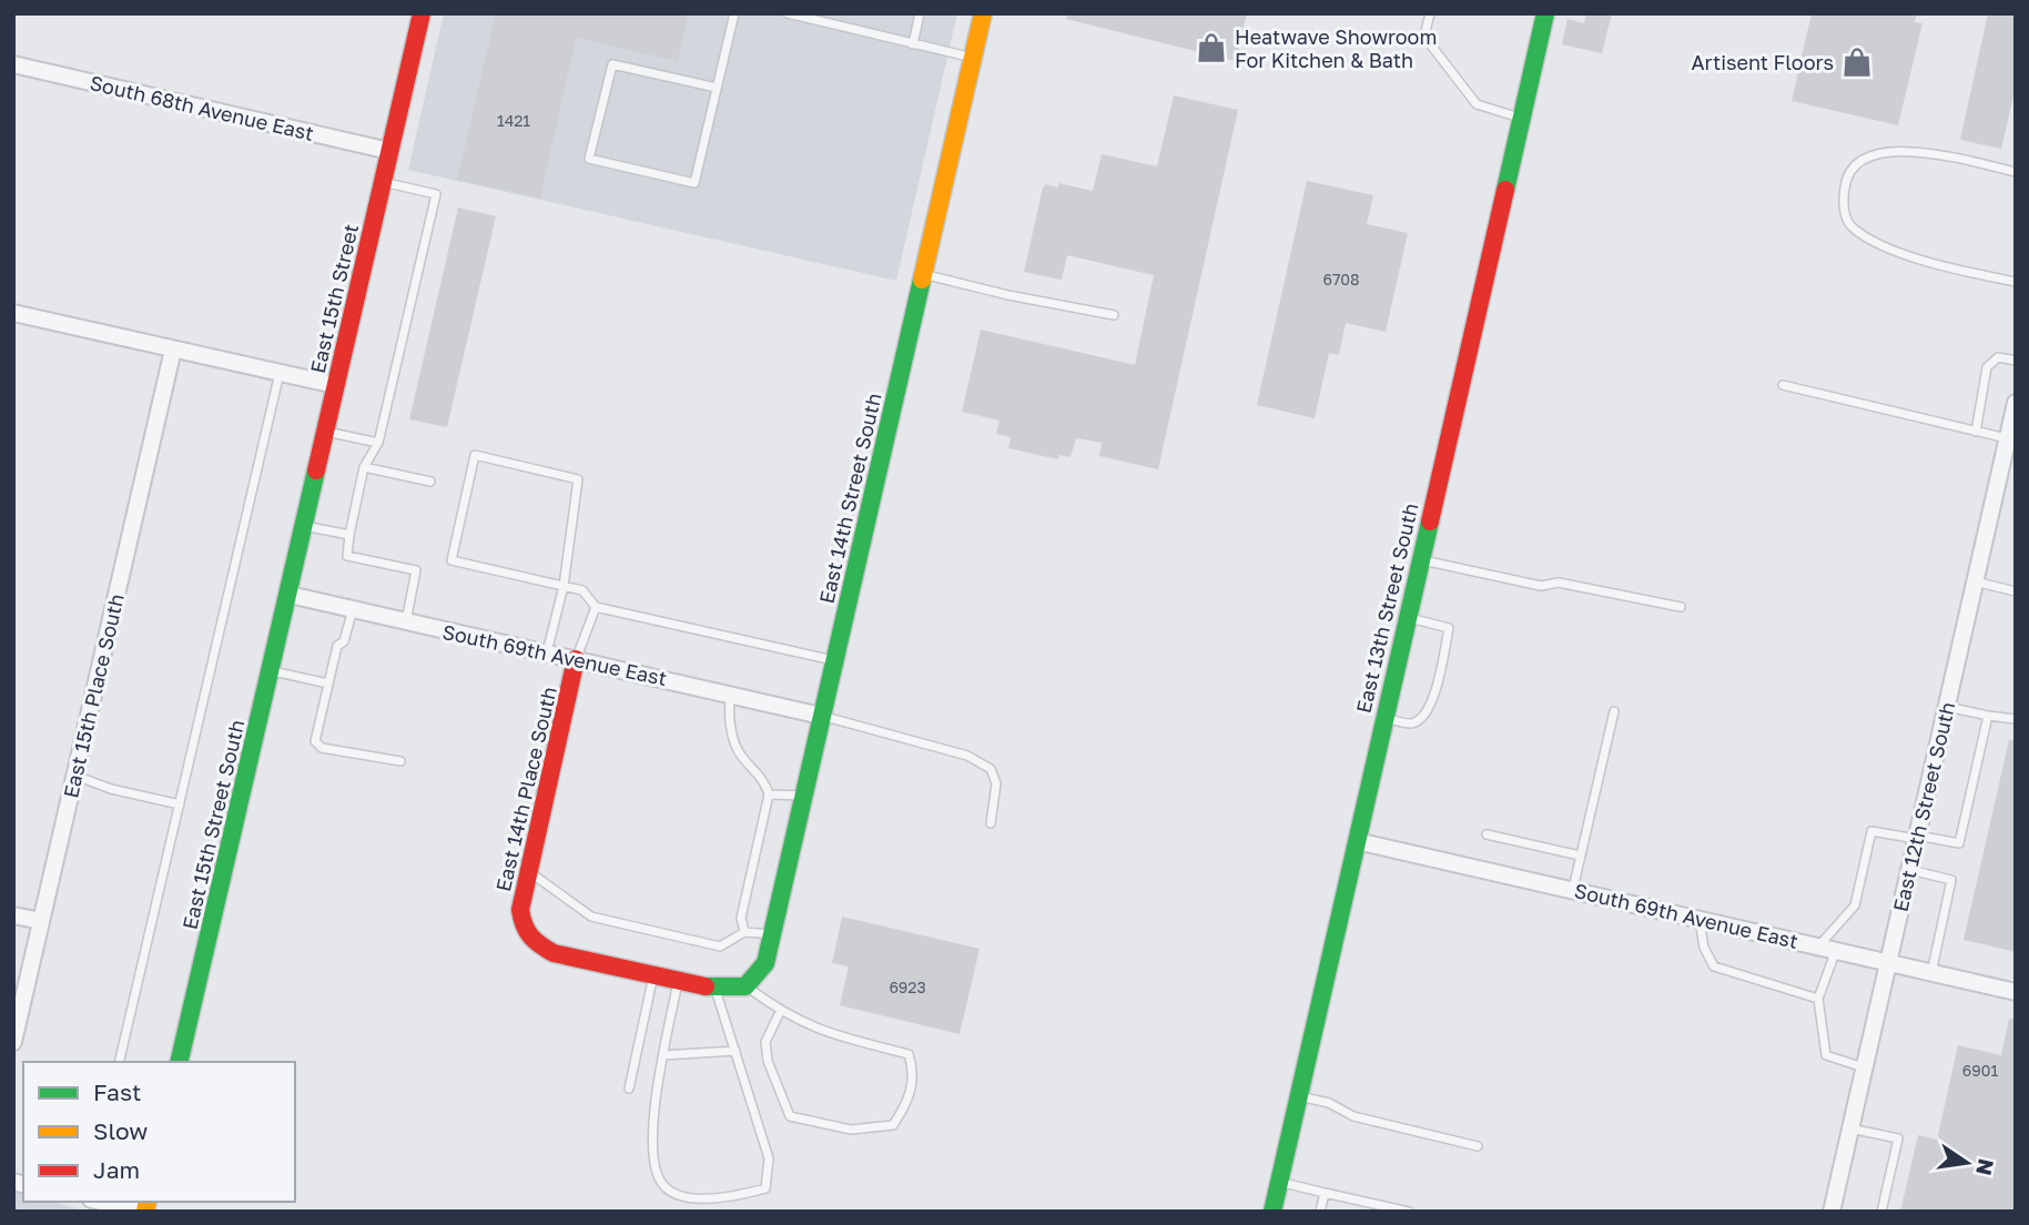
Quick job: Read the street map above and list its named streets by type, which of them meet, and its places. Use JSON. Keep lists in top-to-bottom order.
{
  "streets": {
    "street": [
      "South 68th Avenue East",
      "East 15th Street",
      "East 14th Street South",
      "East 13th Street South",
      "South 69th Avenue East",
      "East 15th Place South",
      "East 14th Place South",
      "East 12th Street South",
      "East 15th Street South"
    ]
  },
  "crossings": [
    ["South 68th Avenue East", "East 15th Street"],
    ["East 15th Street", "South 69th Avenue East"],
    ["East 15th Street", "East 15th Street South"],
    ["East 14th Street South", "South 69th Avenue East"],
    ["East 13th Street South", "South 69th Avenue East"],
    ["South 69th Avenue East", "East 14th Place South"],
    ["South 69th Avenue East", "East 12th Street South"],
    ["South 69th Avenue East", "East 15th Street South"]
  ],
  "places": {
    "shop": ["Heatwave Showroom For Kitchen & Bath", "Artisent Floors"]
  },
  "house_numbers": [
    "1421",
    "6708",
    "6923",
    "6901"
  ],
  "legend": ["Fast", "Slow", "Jam"],
  "north": "right"
}
